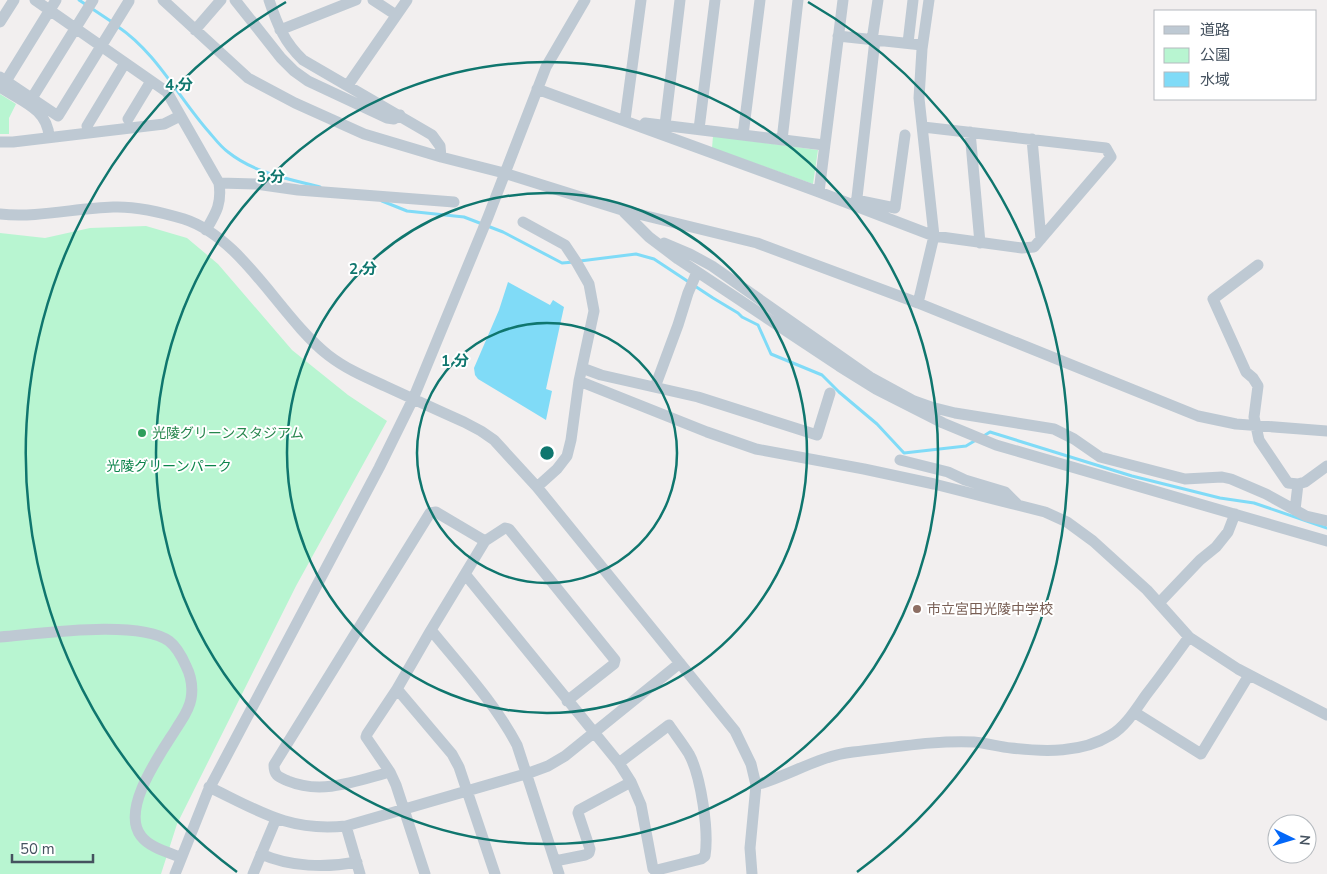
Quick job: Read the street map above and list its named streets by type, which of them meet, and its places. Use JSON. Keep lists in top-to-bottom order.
{
  "parks": ["光陵グリーンパーク"],
  "places": ["光陵グリーンスタジアム", "市立宮田光陵中学校"],
  "legend": ["道路", "公園", "水域"],
  "scale_bar": "50 m",
  "north": "right",
  "rings": [
    "4 分",
    "3 分",
    "2 分",
    "1 分"
  ]
}
